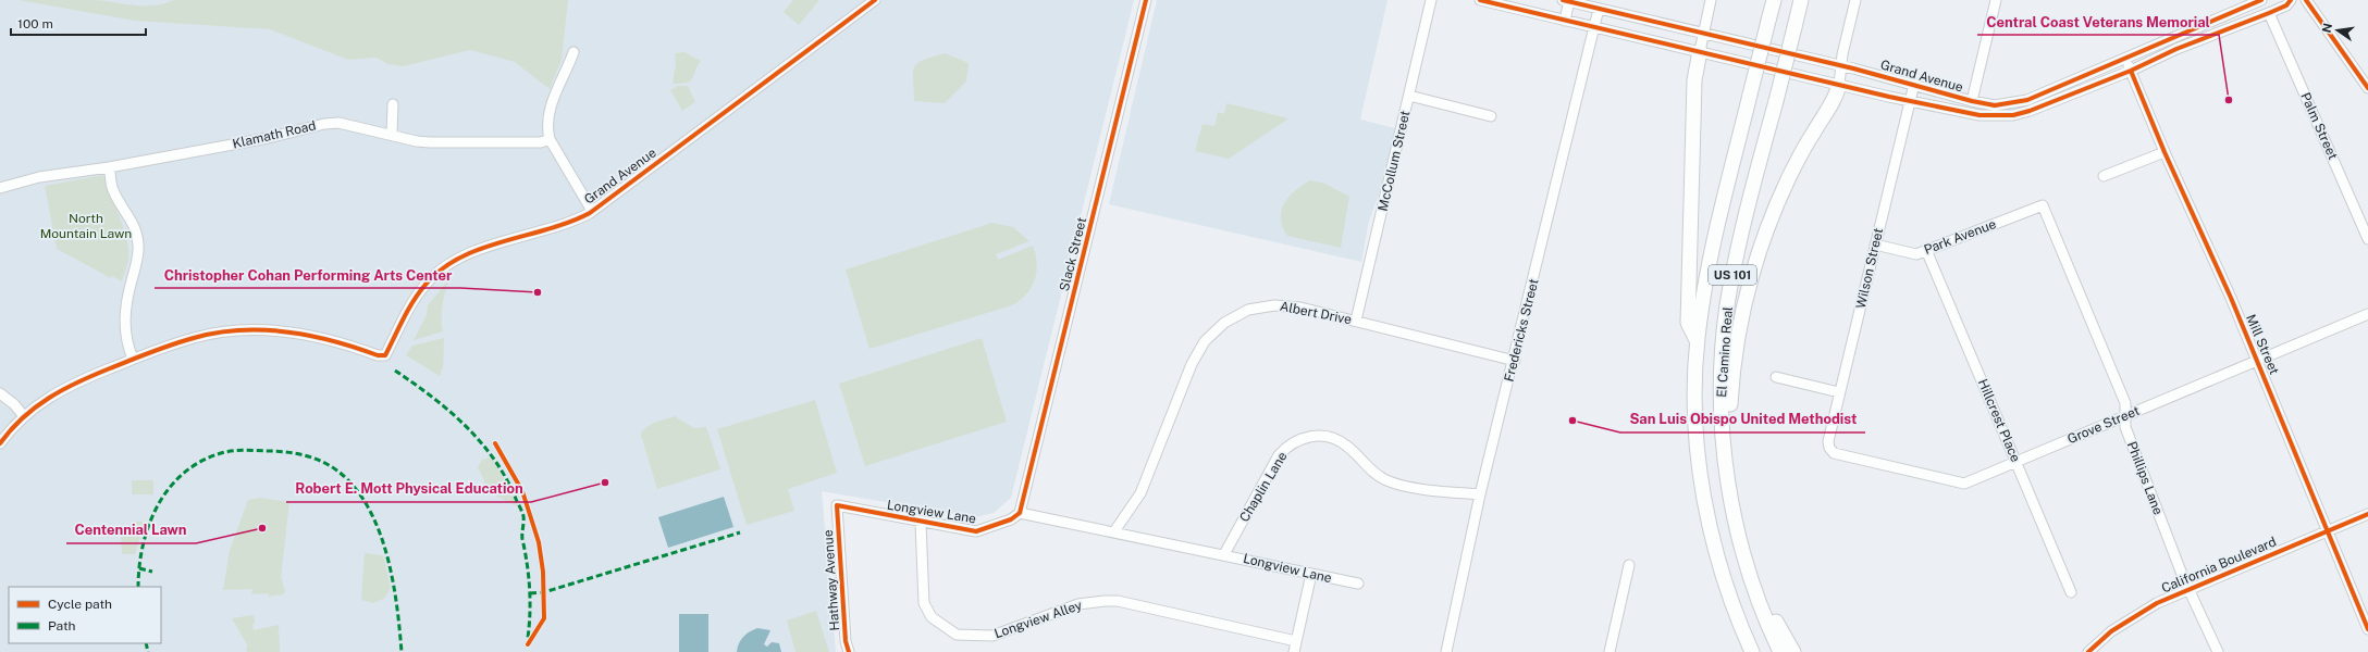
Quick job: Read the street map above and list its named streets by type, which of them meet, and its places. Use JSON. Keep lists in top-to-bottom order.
{
  "streets": {
    "highway": ["US 101", "El Camino Real"],
    "street": [
      "Grand Avenue",
      "Palm Street",
      "Klamath Road",
      "McCollum Street",
      "Park Avenue",
      "Slack Street",
      "Wilson Street",
      "Albert Drive",
      "Fredericks Street",
      "Mill Street",
      "Hillcrest Place",
      "Grove Street",
      "Phillips Lane",
      "Chaplin Lane",
      "Longview Lane",
      "California Boulevard",
      "Hathway Avenue",
      "Longview Alley"
    ]
  },
  "crossings": [
    ["Grand Avenue", "Palm Street"],
    ["Grand Avenue", "Wilson Street"],
    ["Grand Avenue", "Fredericks Street"],
    ["Grand Avenue", "Mill Street"],
    ["McCollum Street", "Albert Drive"],
    ["Park Avenue", "Wilson Street"],
    ["Park Avenue", "Hillcrest Place"],
    ["Park Avenue", "Phillips Lane"],
    ["Slack Street", "Longview Lane"],
    ["Wilson Street", "Grove Street"],
    ["Albert Drive", "Fredericks Street"],
    ["Albert Drive", "Longview Lane"],
    ["Fredericks Street", "Chaplin Lane"],
    ["Mill Street", "Grove Street"],
    ["Mill Street", "California Boulevard"],
    ["Hillcrest Place", "Grove Street"],
    ["Grove Street", "Phillips Lane"],
    ["Phillips Lane", "California Boulevard"],
    ["Chaplin Lane", "Longview Lane"],
    ["Longview Lane", "Hathway Avenue"],
    ["Longview Lane", "Longview Alley"]
  ],
  "parks": ["North Mountain Lawn"],
  "places": [
    "Central Coast Veterans Memorial",
    "Christopher Cohan Performing Arts Center",
    "San Luis Obispo United Methodist",
    "Robert E. Mott Physical Education",
    "Centennial Lawn"
  ],
  "legend": ["Cycle path", "Path"],
  "scale_bar": "100 m",
  "north": "left"
}
